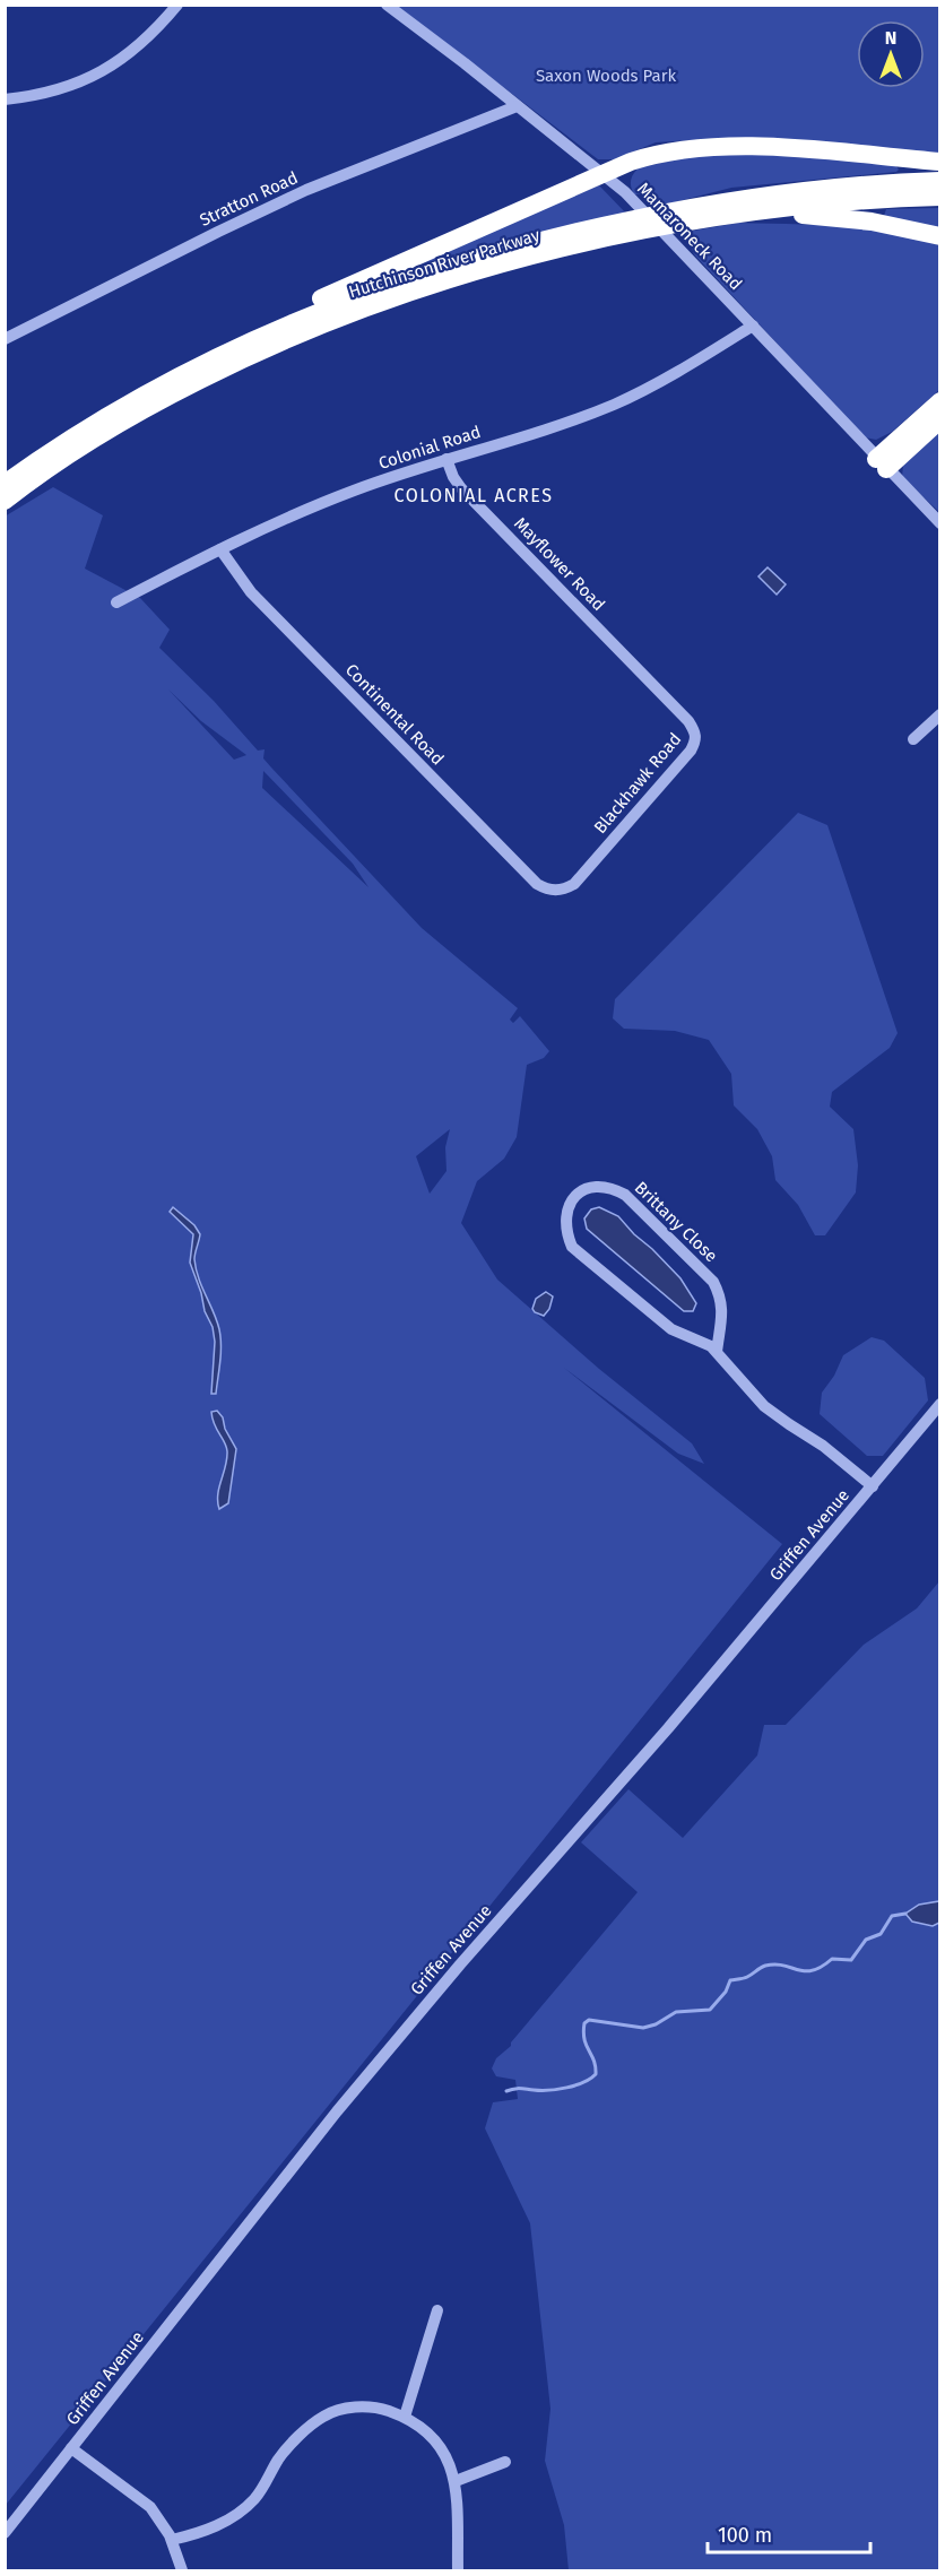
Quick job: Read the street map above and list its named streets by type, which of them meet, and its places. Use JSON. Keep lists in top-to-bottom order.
{
  "streets": {
    "highway": ["Hutchinson River Parkway"],
    "street": [
      "Stratton Road",
      "Mamaroneck Road",
      "Colonial Road",
      "Mayflower Road",
      "Continental Road",
      "Blackhawk Road",
      "Brittany Close",
      "Griffen Avenue"
    ]
  },
  "crossings": [
    ["Stratton Road", "Mamaroneck Road"],
    ["Mamaroneck Road", "Colonial Road"],
    ["Colonial Road", "Mayflower Road"],
    ["Colonial Road", "Continental Road"],
    ["Mayflower Road", "Blackhawk Road"],
    ["Continental Road", "Blackhawk Road"],
    ["Brittany Close", "Griffen Avenue"]
  ],
  "districts": ["COLONIAL ACRES"],
  "parks": ["Saxon Woods Park"],
  "scale_bar": "100 m",
  "north": "top"
}
